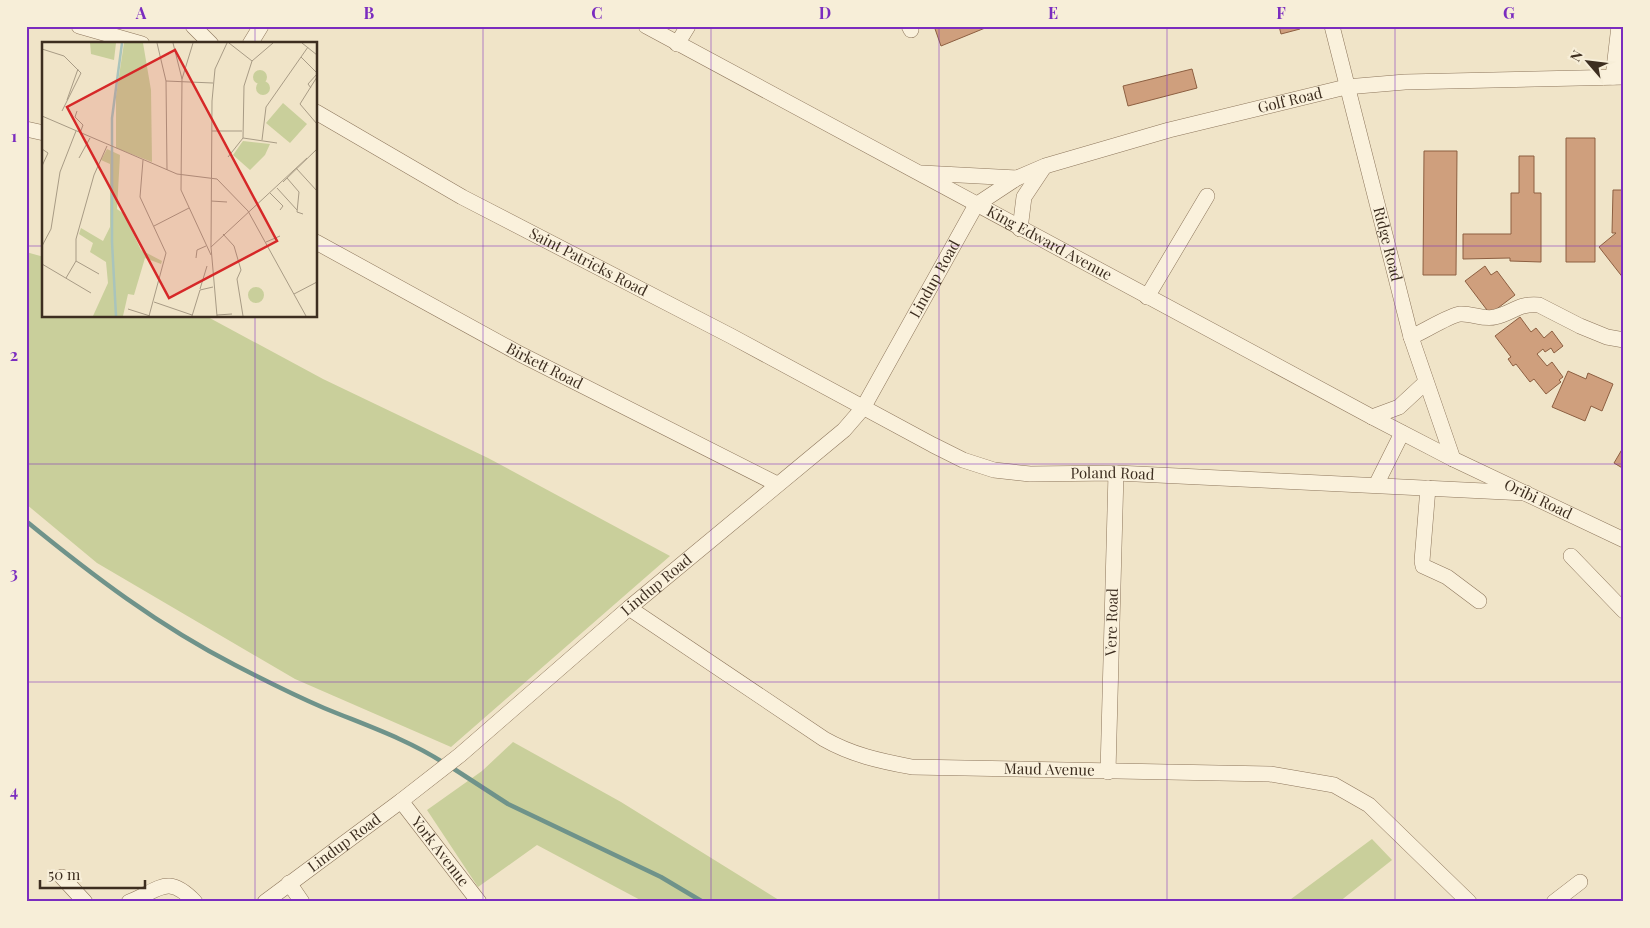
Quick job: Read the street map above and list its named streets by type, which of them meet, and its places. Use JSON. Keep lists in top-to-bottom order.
{
  "streets": {
    "street": [
      "Golf Road",
      "Ridge Road",
      "King Edward Avenue",
      "Saint Patricks Road",
      "Lindup Road",
      "Birkett Road",
      "Poland Road",
      "Oribi Road",
      "Vere Road",
      "Maud Avenue",
      "York Avenue"
    ]
  },
  "crossings": [
    ["Golf Road", "Ridge Road"],
    ["Golf Road", "King Edward Avenue"],
    ["Golf Road", "Lindup Road"],
    ["Ridge Road", "King Edward Avenue"],
    ["Ridge Road", "Oribi Road"],
    ["King Edward Avenue", "Lindup Road"],
    ["King Edward Avenue", "Oribi Road"],
    ["Saint Patricks Road", "Lindup Road"],
    ["Saint Patricks Road", "Poland Road"],
    ["Lindup Road", "Birkett Road"],
    ["Lindup Road", "Poland Road"],
    ["Lindup Road", "Maud Avenue"],
    ["Lindup Road", "York Avenue"],
    ["Poland Road", "Oribi Road"],
    ["Poland Road", "Vere Road"],
    ["Vere Road", "Maud Avenue"]
  ],
  "scale_bar": "50 m",
  "north": "top left",
  "grid": {
    "columns": [
      "A",
      "B",
      "C",
      "D",
      "E",
      "F",
      "G"
    ],
    "rows": [
      "1",
      "2",
      "3",
      "4"
    ]
  }
}
